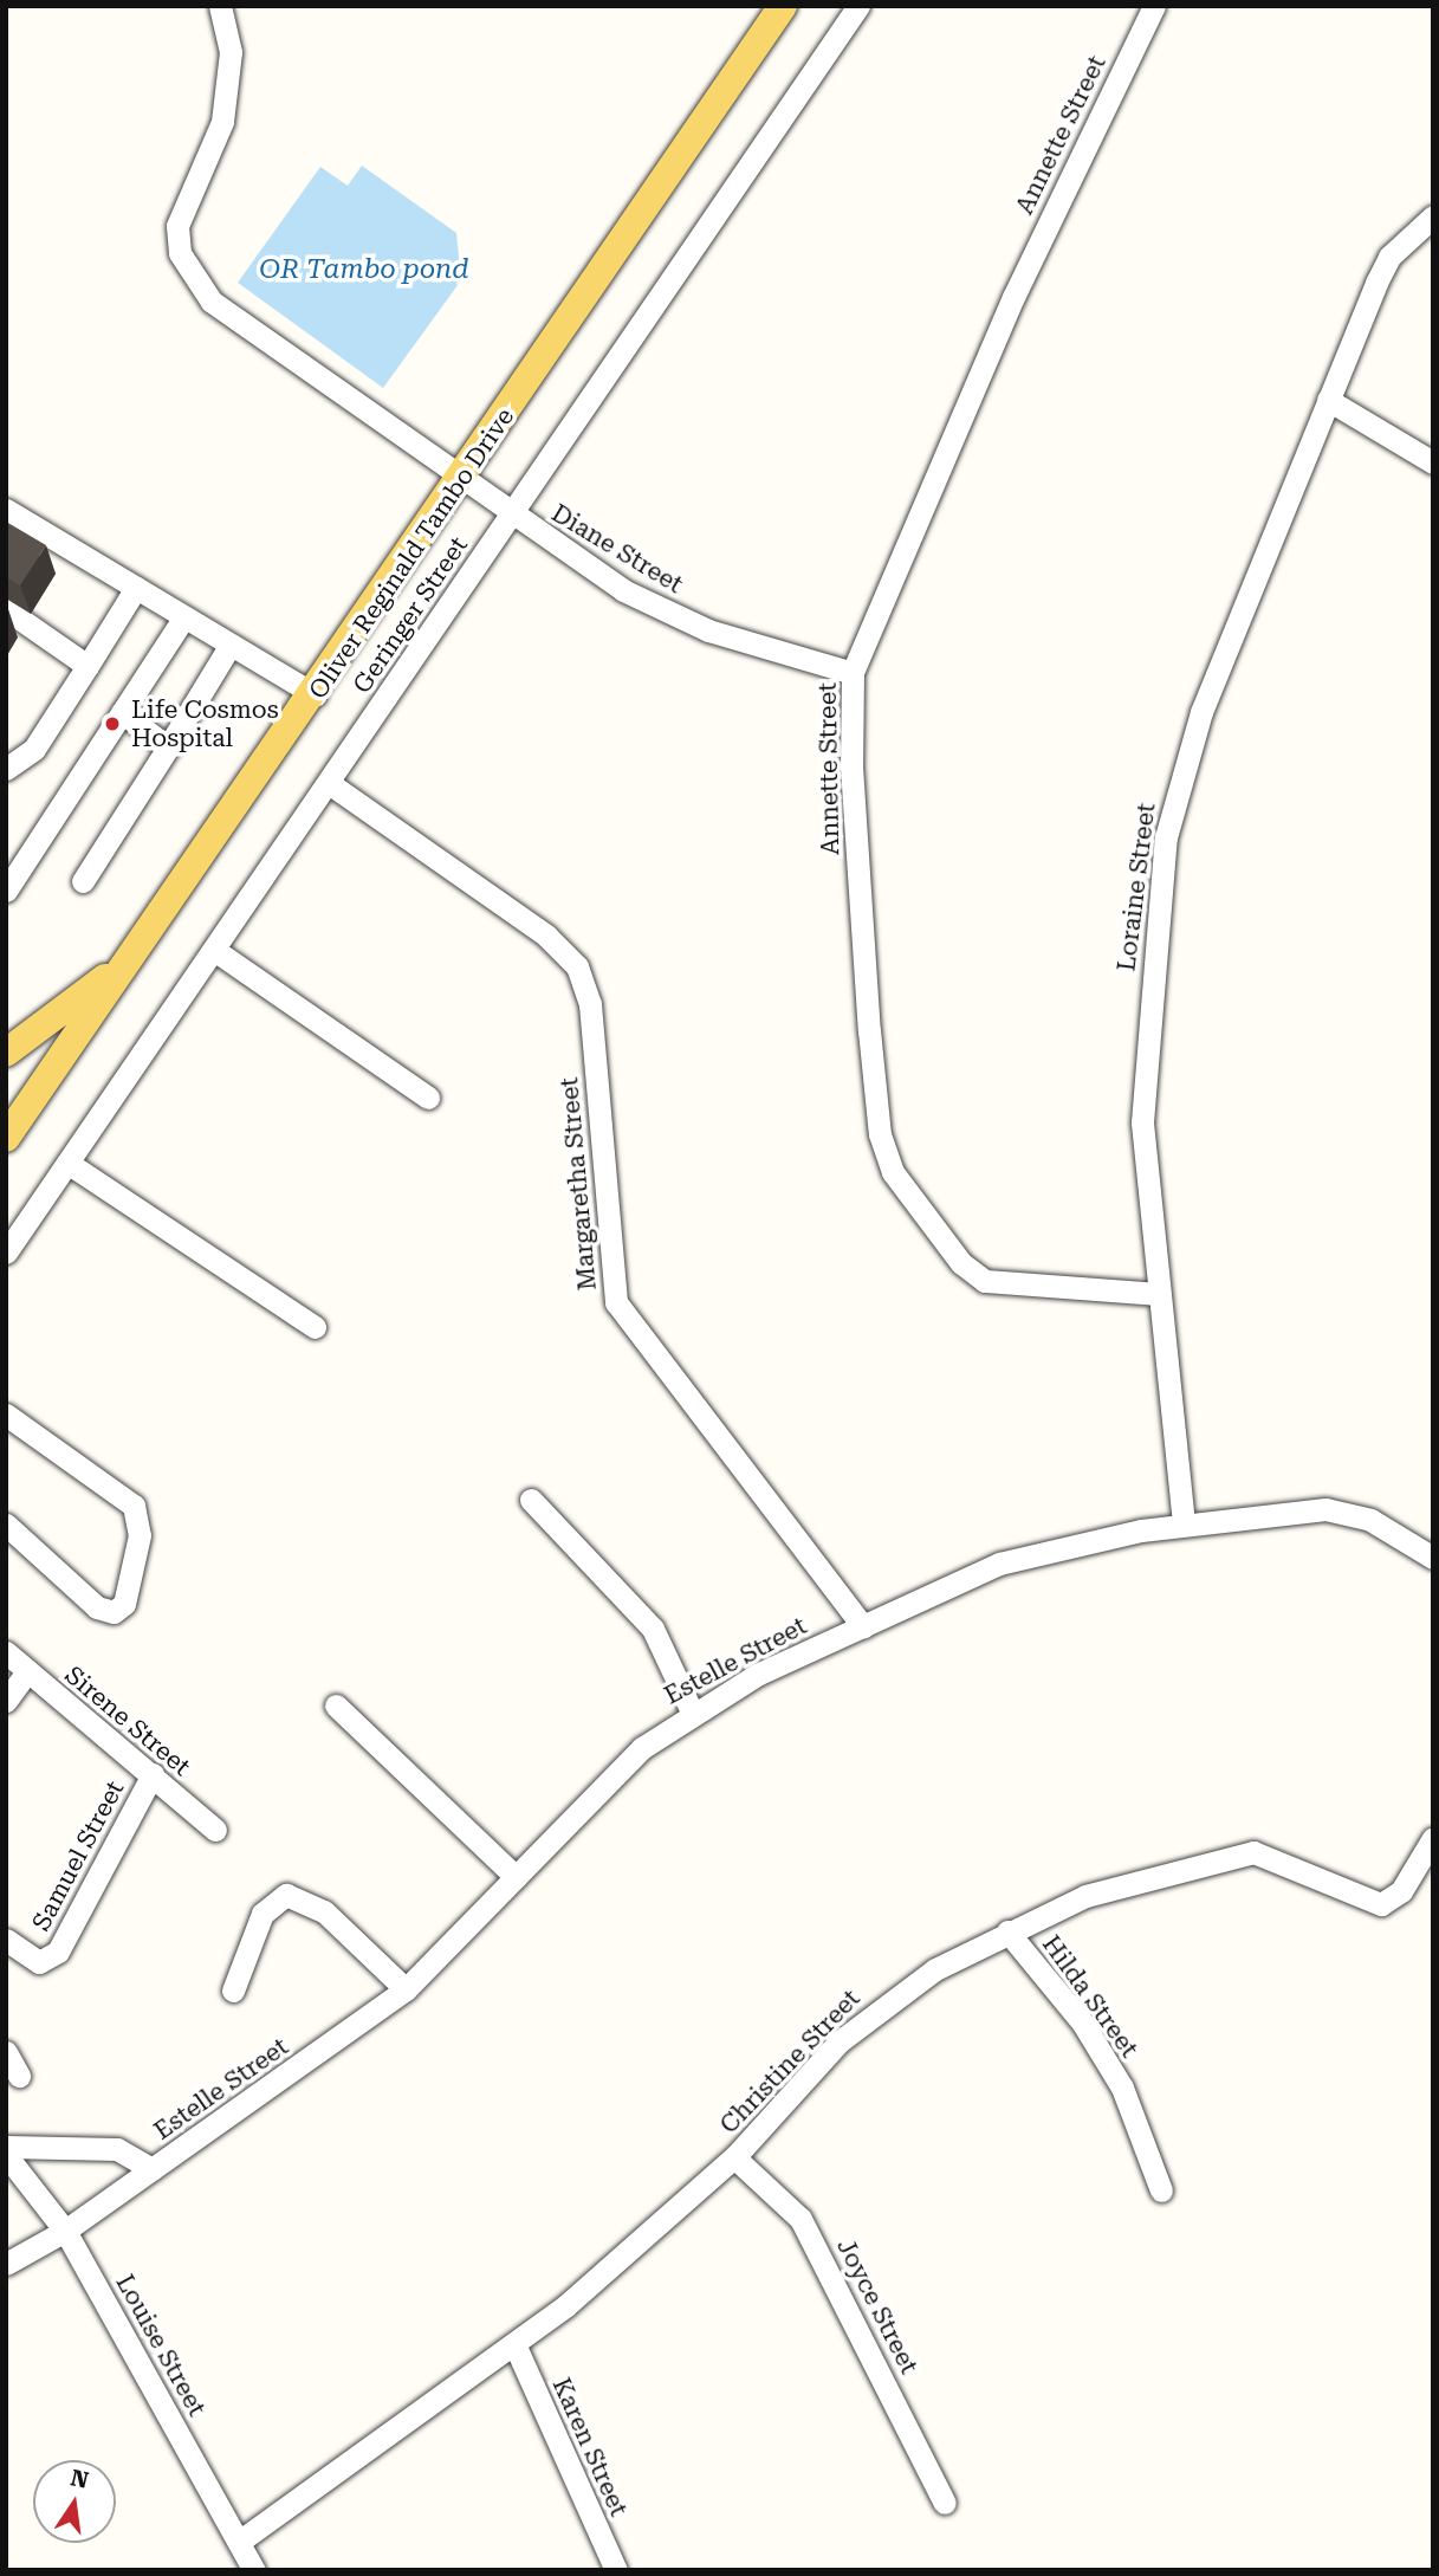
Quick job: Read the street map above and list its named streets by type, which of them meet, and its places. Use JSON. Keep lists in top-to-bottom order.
{
  "streets": {
    "main road": ["Oliver Reginald Tambo Drive"],
    "street": [
      "Annette Street",
      "Diane Street",
      "Geringer Street",
      "Loraine Street",
      "Margaretha Street",
      "Estelle Street",
      "Sirene Street",
      "Samuel Street",
      "Hilda Street",
      "Christine Street",
      "Joyce Street",
      "Louise Street",
      "Karen Street"
    ]
  },
  "crossings": [
    ["Annette Street", "Diane Street"],
    ["Annette Street", "Loraine Street"],
    ["Diane Street", "Oliver Reginald Tambo Drive"],
    ["Diane Street", "Geringer Street"],
    ["Geringer Street", "Margaretha Street"],
    ["Loraine Street", "Estelle Street"],
    ["Margaretha Street", "Estelle Street"],
    ["Estelle Street", "Louise Street"],
    ["Sirene Street", "Samuel Street"],
    ["Hilda Street", "Christine Street"],
    ["Christine Street", "Joyce Street"],
    ["Christine Street", "Louise Street"],
    ["Christine Street", "Karen Street"]
  ],
  "water": ["OR Tambo pond"],
  "places": ["Life Cosmos Hospital"],
  "north": "top"
}
